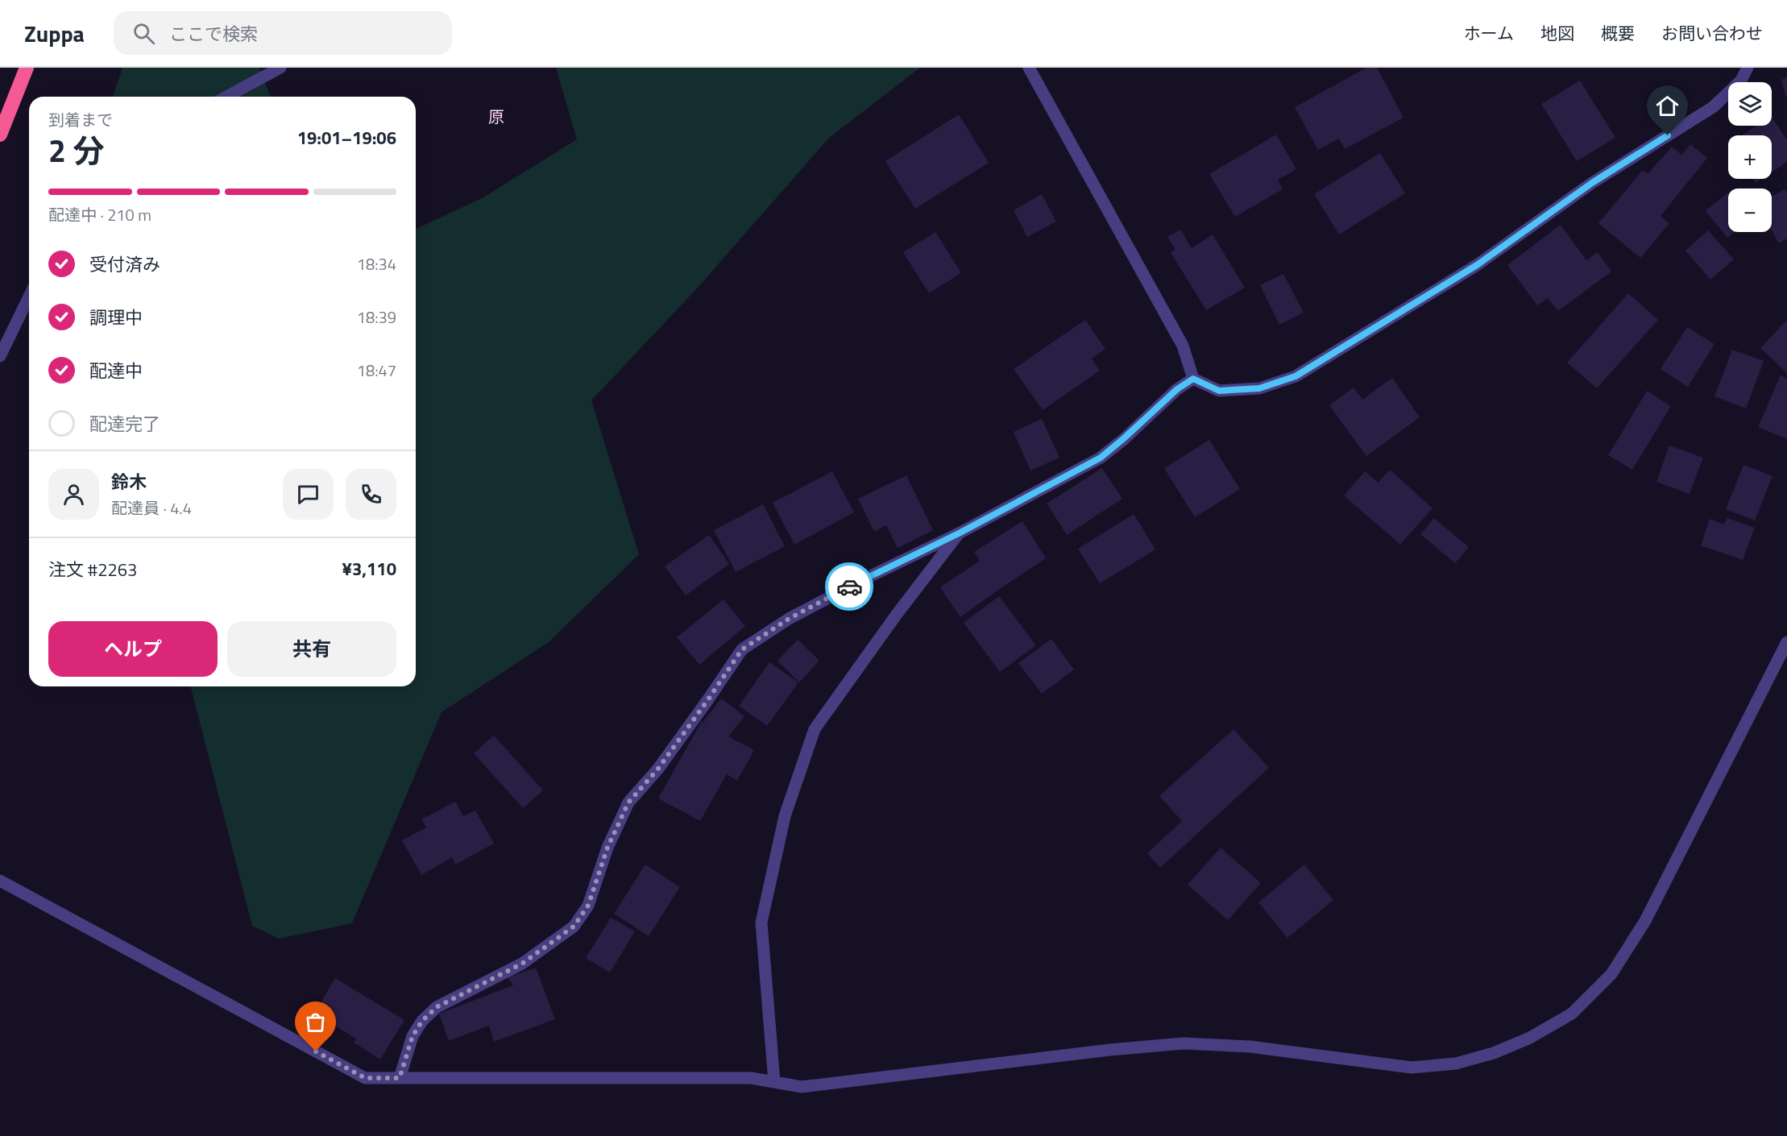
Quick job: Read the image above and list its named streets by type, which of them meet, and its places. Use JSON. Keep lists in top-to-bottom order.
{
  "districts": ["原"],
  "page": {
    "header": "Zuppa",
    "search": "ここで検索",
    "nav": [
      "ホーム",
      "地図",
      "概要",
      "お問い合わせ"
    ],
    "map_buttons": ["+", "−"],
    "heading": ["2 分", "到着まで", "19:01–19:06"],
    "panel": [
      "鈴木",
      "配達員 · 4.4",
      "注文 #2263",
      "¥3,110"
    ],
    "bar": "配達中 · 210 m",
    "list": [
      ["受付済み", "18:34"],
      ["調理中", "18:39"],
      ["配達中", "18:47"],
      "配達完了"
    ],
    "buttons": ["ヘルプ", "共有"]
  }
}
